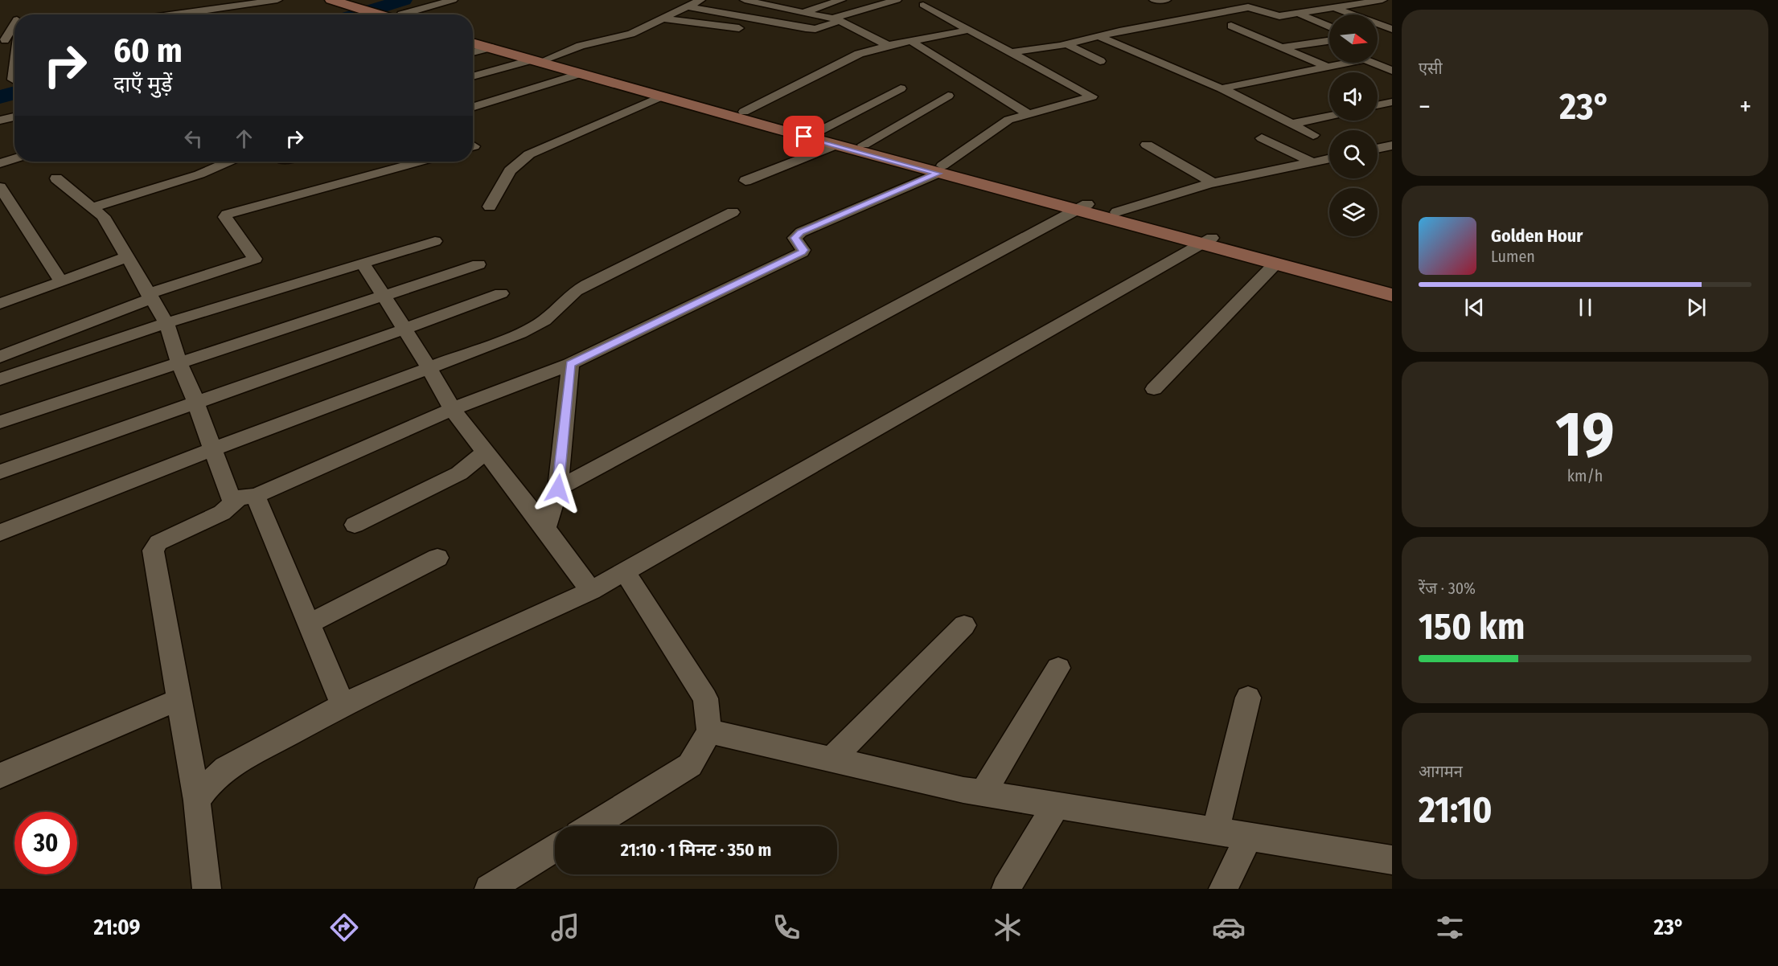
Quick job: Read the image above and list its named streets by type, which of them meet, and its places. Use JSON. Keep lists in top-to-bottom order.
{
  "north": "right",
  "page": {
    "tile": [
      "एसी",
      ["19", "km/h"],
      ["रेंज · 30%", "150 km"],
      ["आगमन", "21:10"]
    ],
    "turn": ["60 m", "दाएँ मुड़ें"],
    "heat": ["−", "23°", "+"],
    "song": ["Golden Hour", "Lumen"],
    "limit": "30",
    "trip": "21:10 · 1 मिनट · 350 m",
    "tabs": ["21:09", "23°"]
  }
}
